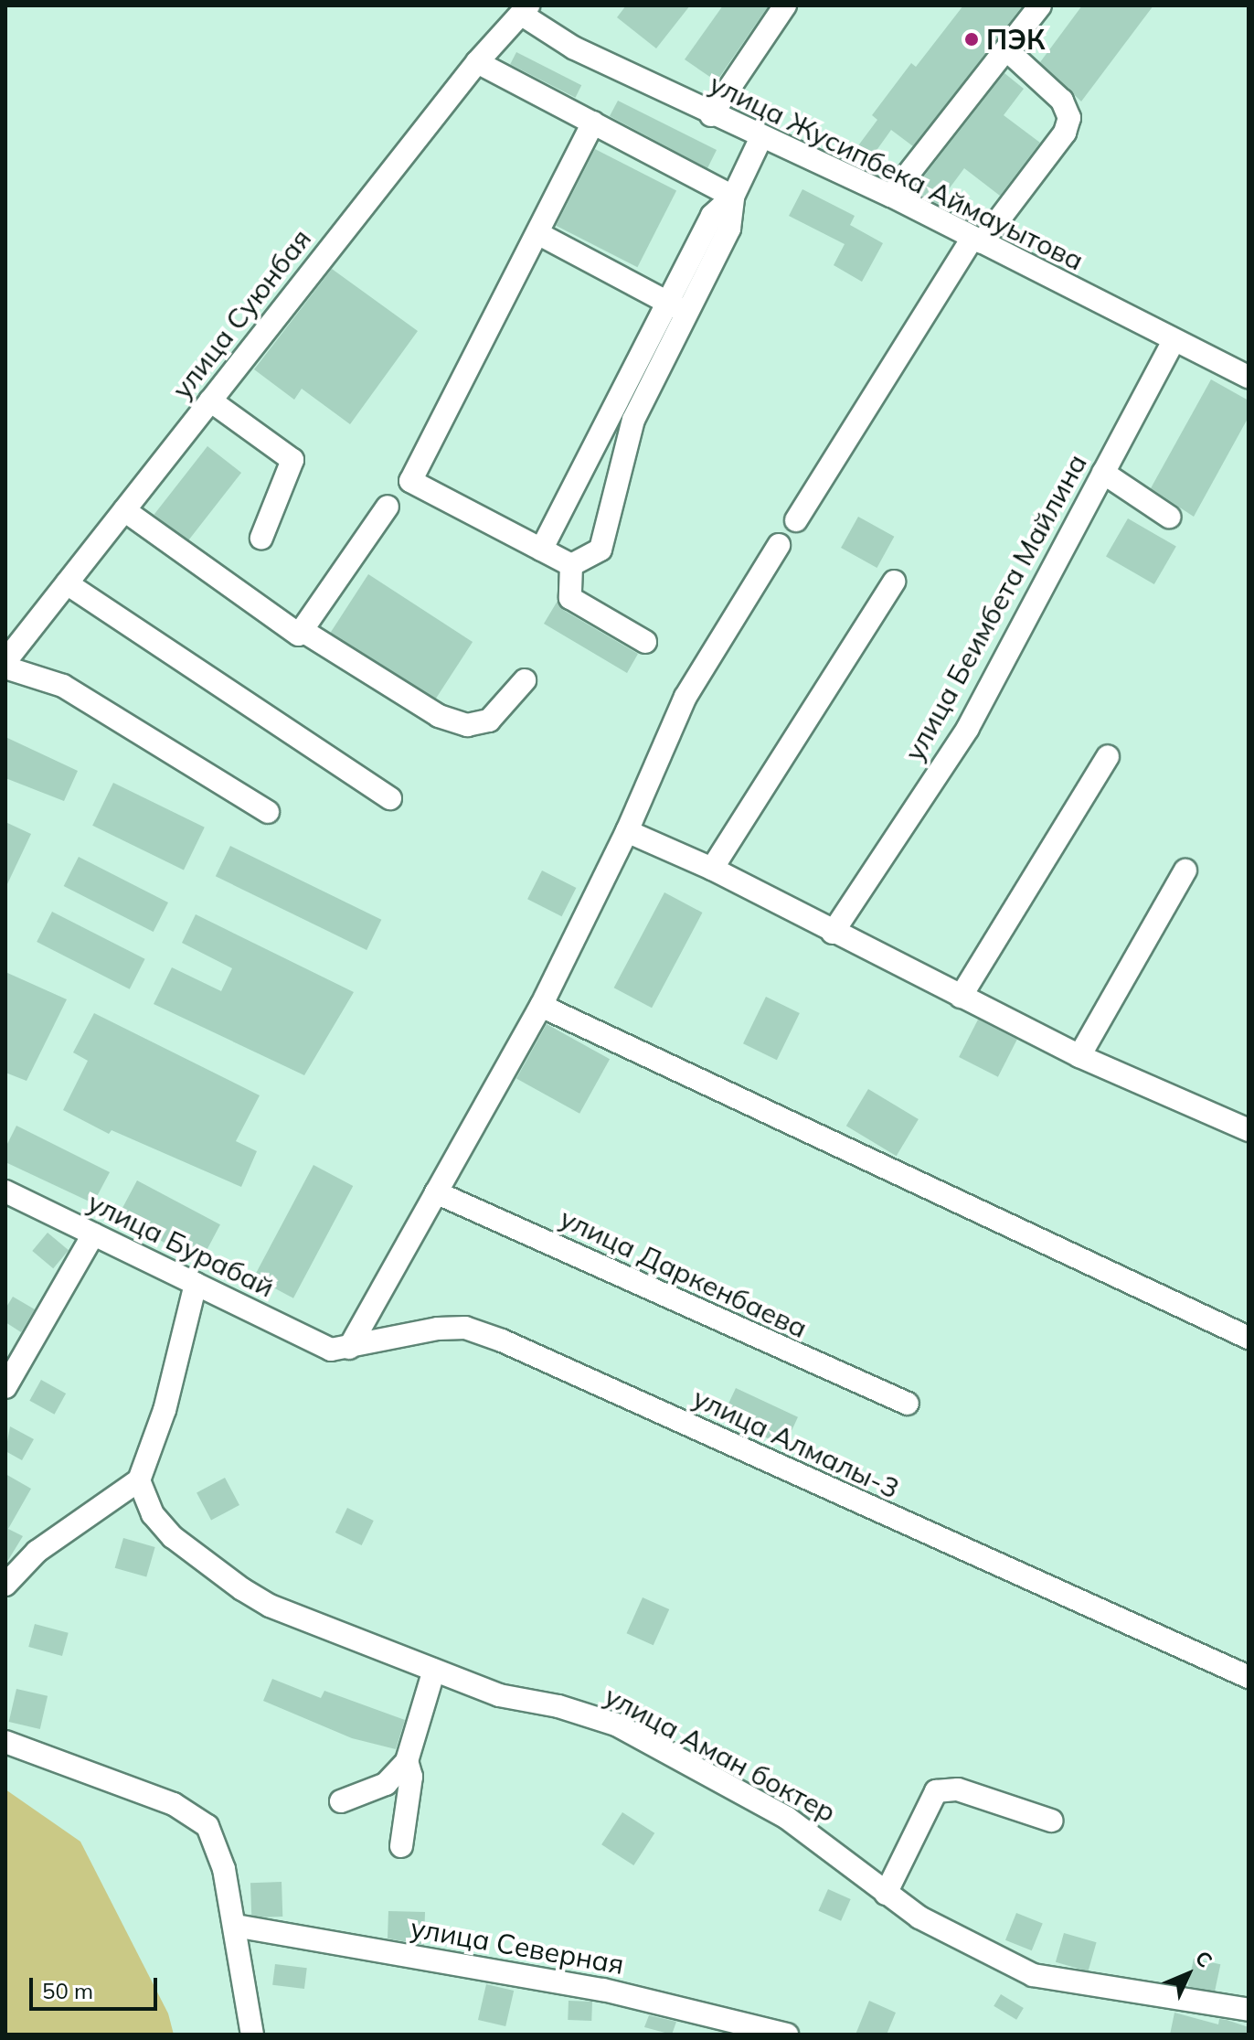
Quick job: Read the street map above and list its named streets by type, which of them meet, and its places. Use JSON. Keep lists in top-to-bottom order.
{
  "streets": {
    "street": [
      "улица Жусипбека Аймауытова",
      "улица Суюнбая",
      "улица Беимбета Майлина",
      "улица Бурабай",
      "улица Даркенбаева",
      "улица Алмалы-3",
      "улица Аман боктер",
      "улица Северная"
    ]
  },
  "crossings": [
    ["улица Жусипбека Аймауытова", "улица Суюнбая"],
    ["улица Жусипбека Аймауытова", "улица Беимбета Майлина"],
    ["улица Бурабай", "улица Алмалы-3"]
  ],
  "places": ["ПЭК"],
  "scale_bar": "50 m",
  "north": "top right"
}
